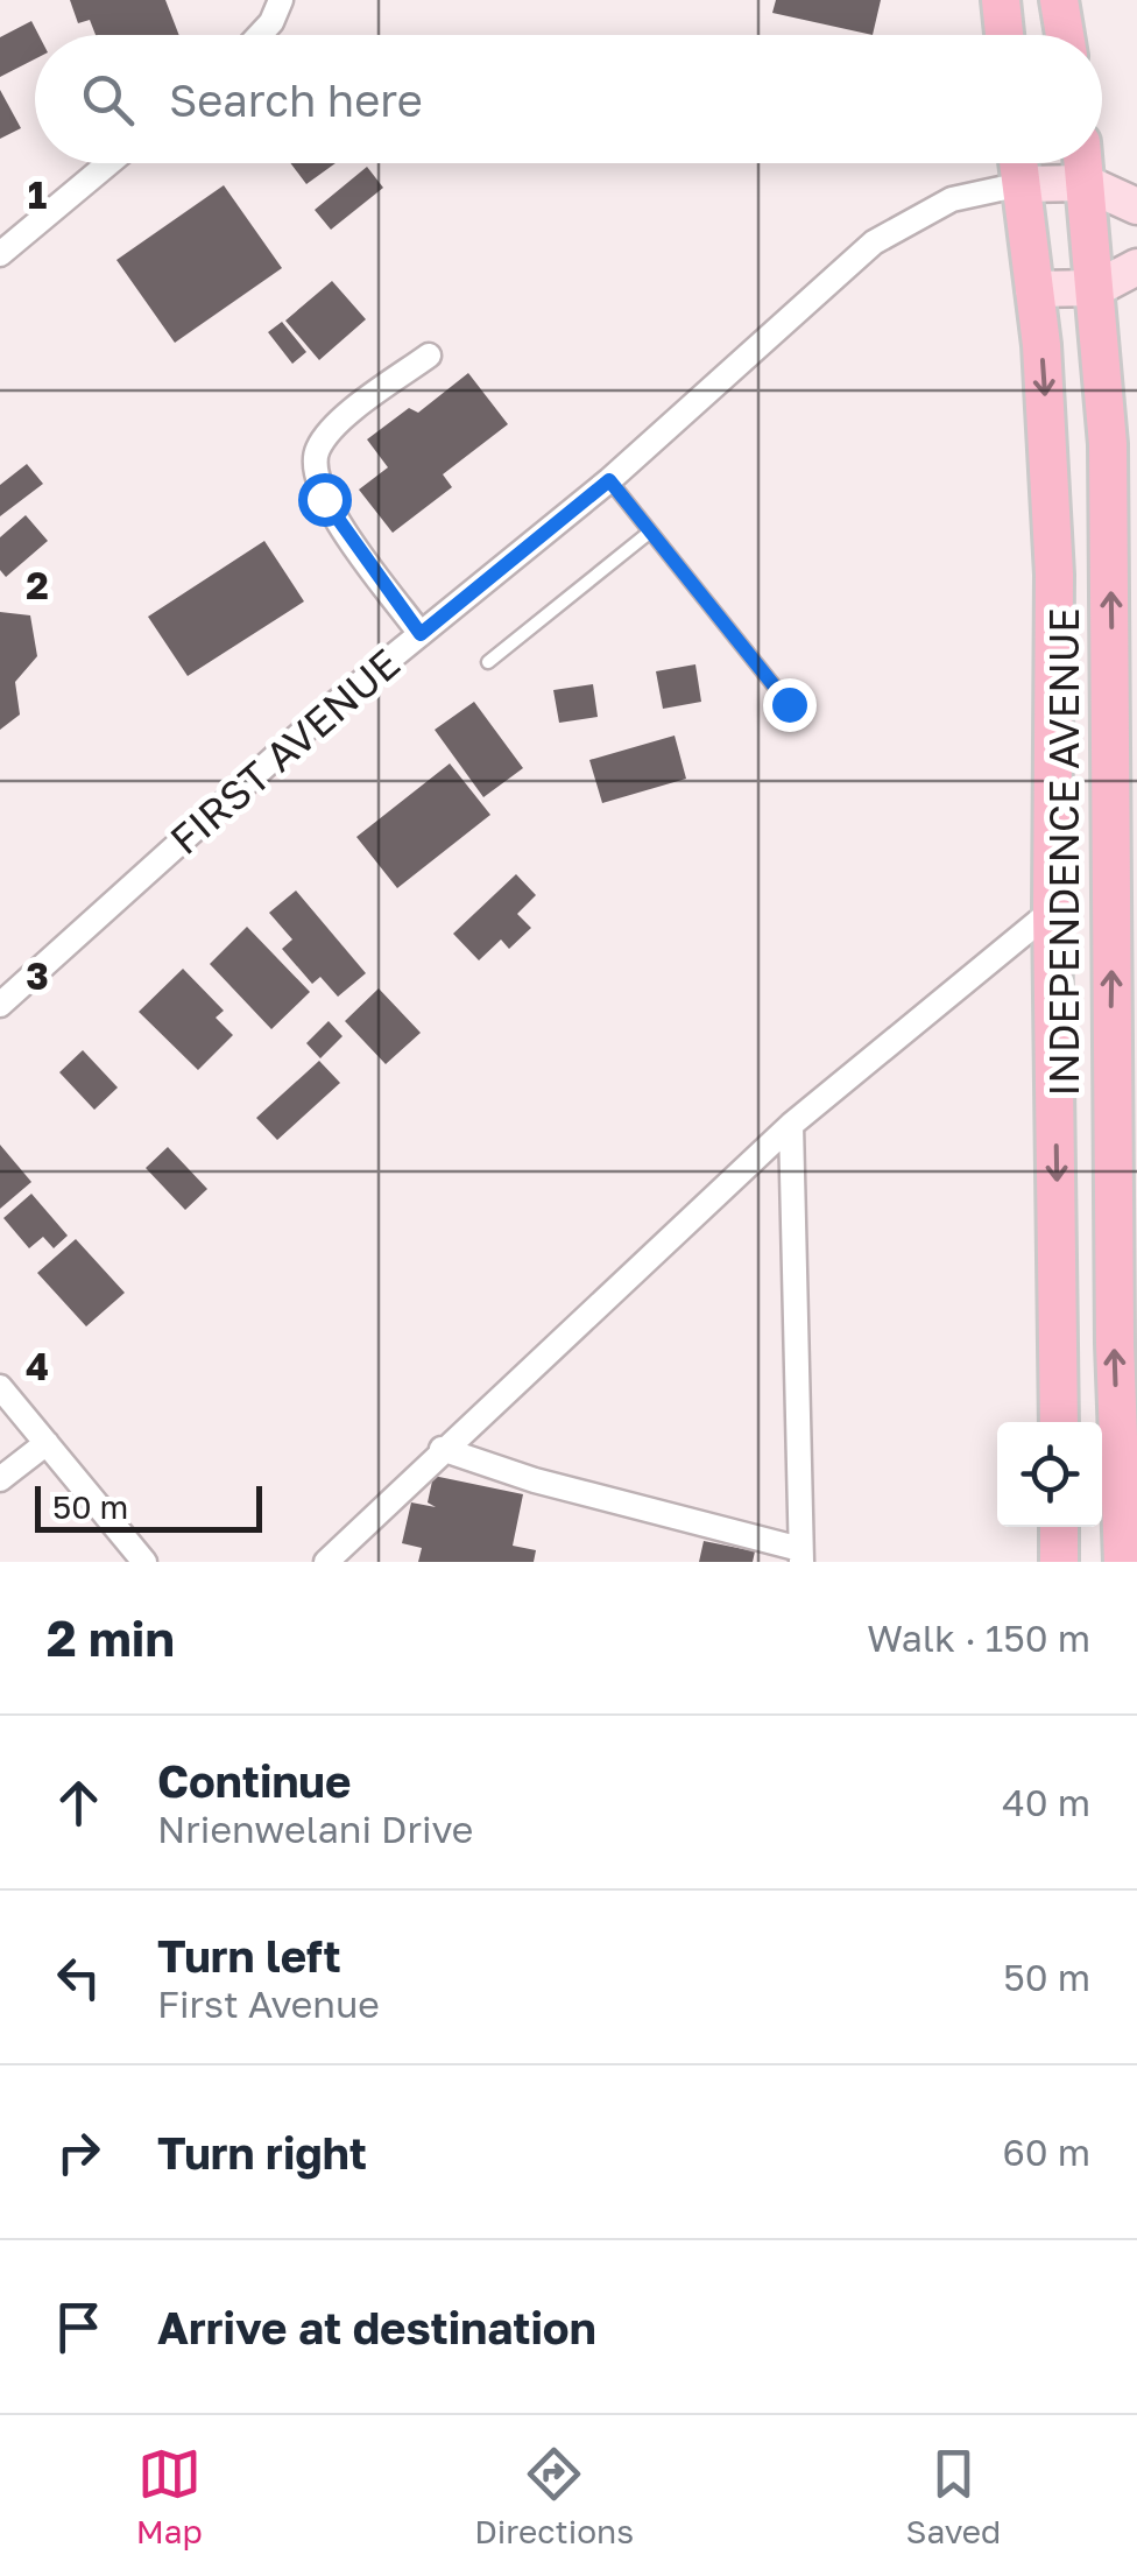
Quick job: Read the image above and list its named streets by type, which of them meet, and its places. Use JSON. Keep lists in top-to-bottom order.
{
  "streets": {
    "main road": ["INDEPENDENCE AVENUE"],
    "street": ["FIRST AVENUE"]
  },
  "crossings": [
    ["FIRST AVENUE", "INDEPENDENCE AVENUE"]
  ],
  "scale_bar": "50 m",
  "page": {
    "search": "Search here",
    "scale": "50 m",
    "heading": ["2 min", "Walk · 150 m"],
    "list": [
      ["Continue", "Nrienwelani Drive", "40 m"],
      ["Turn left", "First Avenue", "50 m"],
      ["Turn right", "60 m"],
      "Arrive at destination"
    ],
    "nav": ["Map", "Directions", "Saved"]
  },
  "grid": {
    "rows": [
      "1",
      "2",
      "3",
      "4"
    ]
  }
}
